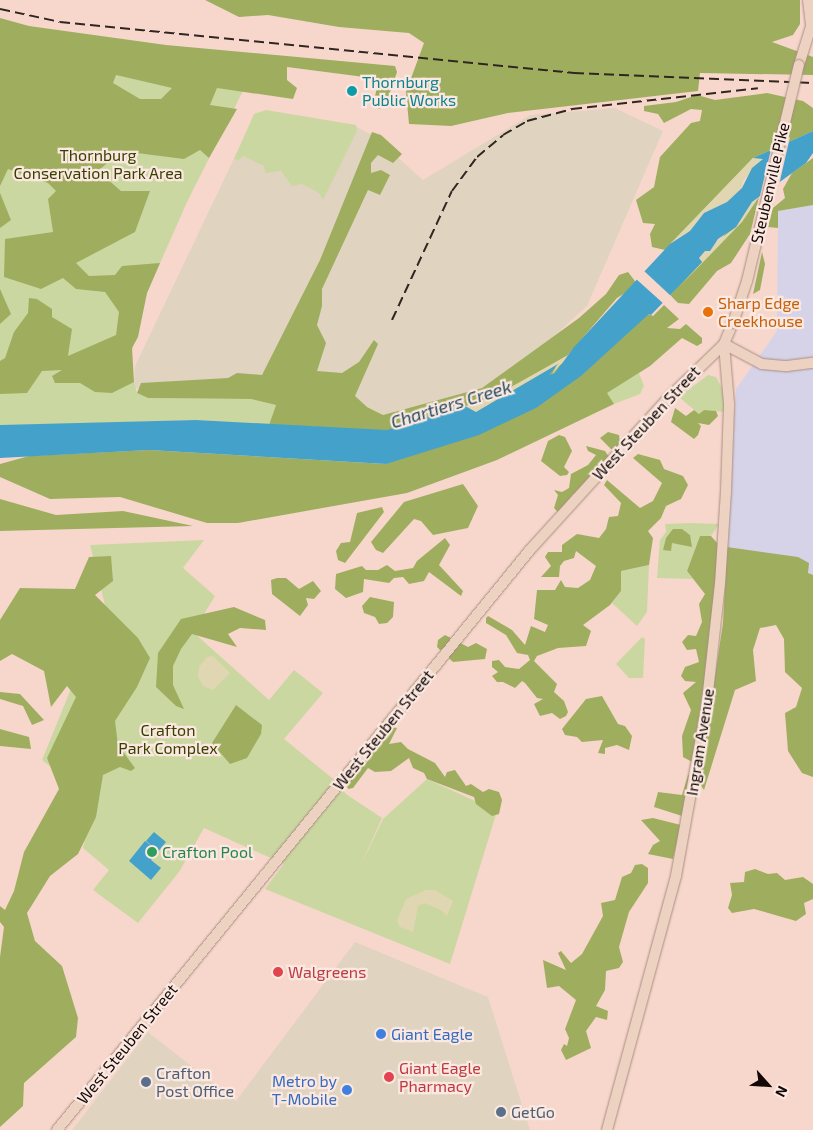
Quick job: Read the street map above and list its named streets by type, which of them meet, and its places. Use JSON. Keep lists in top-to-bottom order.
{
  "streets": {
    "main road": ["Steubenville Pike", "West Steuben Street", "Ingram Avenue"]
  },
  "crossings": [
    ["Steubenville Pike", "West Steuben Street"],
    ["Steubenville Pike", "Ingram Avenue"],
    ["West Steuben Street", "Ingram Avenue"]
  ],
  "water": ["Chartiers Creek"],
  "parks": ["Thornburg Conservation Park Area", "Crafton Park Complex"],
  "places": [
    "Thornburg Public Works",
    "Sharp Edge Creekhouse",
    "Crafton Pool",
    "Walgreens",
    "Giant Eagle",
    "Giant Eagle Pharmacy",
    "Crafton Post Office",
    "Metro by T-Mobile",
    "GetGo"
  ],
  "north": "bottom right"
}
